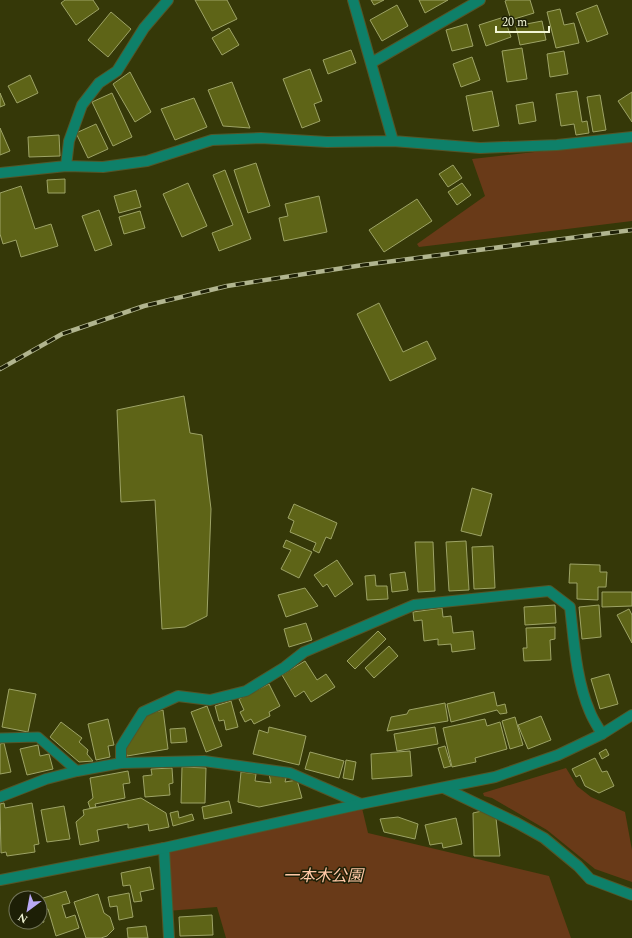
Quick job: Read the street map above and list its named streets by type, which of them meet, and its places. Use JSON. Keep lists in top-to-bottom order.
{
  "parks": ["一本木公園"],
  "scale_bar": "20 m",
  "north": "bottom left"
}
